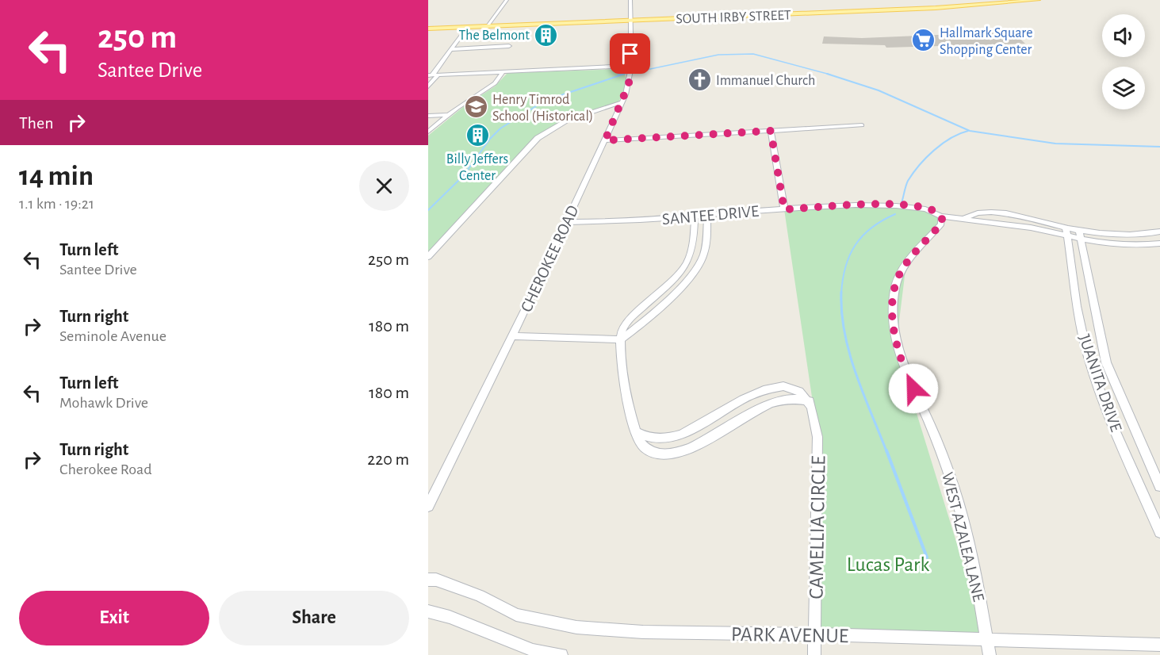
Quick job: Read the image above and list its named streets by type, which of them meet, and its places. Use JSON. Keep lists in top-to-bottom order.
{
  "streets": {
    "main road": ["SOUTH IRBY STREET"],
    "street": [
      "SANTEE DRIVE",
      "CHEROKEE ROAD",
      "JUANITA DRIVE",
      "CAMELLIA CIRCLE",
      "WEST AZALEA LANE",
      "PARK AVENUE"
    ]
  },
  "crossings": [
    ["SOUTH IRBY STREET", "CHEROKEE ROAD"],
    ["SANTEE DRIVE", "CHEROKEE ROAD"],
    ["SANTEE DRIVE", "JUANITA DRIVE"],
    ["SANTEE DRIVE", "WEST AZALEA LANE"],
    ["CAMELLIA CIRCLE", "PARK AVENUE"],
    ["WEST AZALEA LANE", "PARK AVENUE"]
  ],
  "parks": ["Lucas Park"],
  "places": {
    "building": ["The Belmont", "Billy Jeffers Center"],
    "supermarket": ["Hallmark Square Shopping Center"],
    "church": ["Immanuel Church"],
    "school or university": ["Henry Timrod School (Historical)"]
  },
  "page": {
    "turn": ["250 m", "Santee Drive"],
    "then": "Then",
    "heading": ["14 min", "1.1 km · 19:21"],
    "list": [
      {
        "name": "Turn left",
        "note": "Santee Drive",
        "value": "250 m"
      },
      {
        "name": "Turn right",
        "note": "Seminole Avenue",
        "value": "180 m"
      },
      {
        "name": "Turn left",
        "note": "Mohawk Drive",
        "value": "180 m"
      },
      {
        "name": "Turn right",
        "note": "Cherokee Road",
        "value": "220 m"
      }
    ],
    "buttons": ["Exit", "Share"]
  }
}
